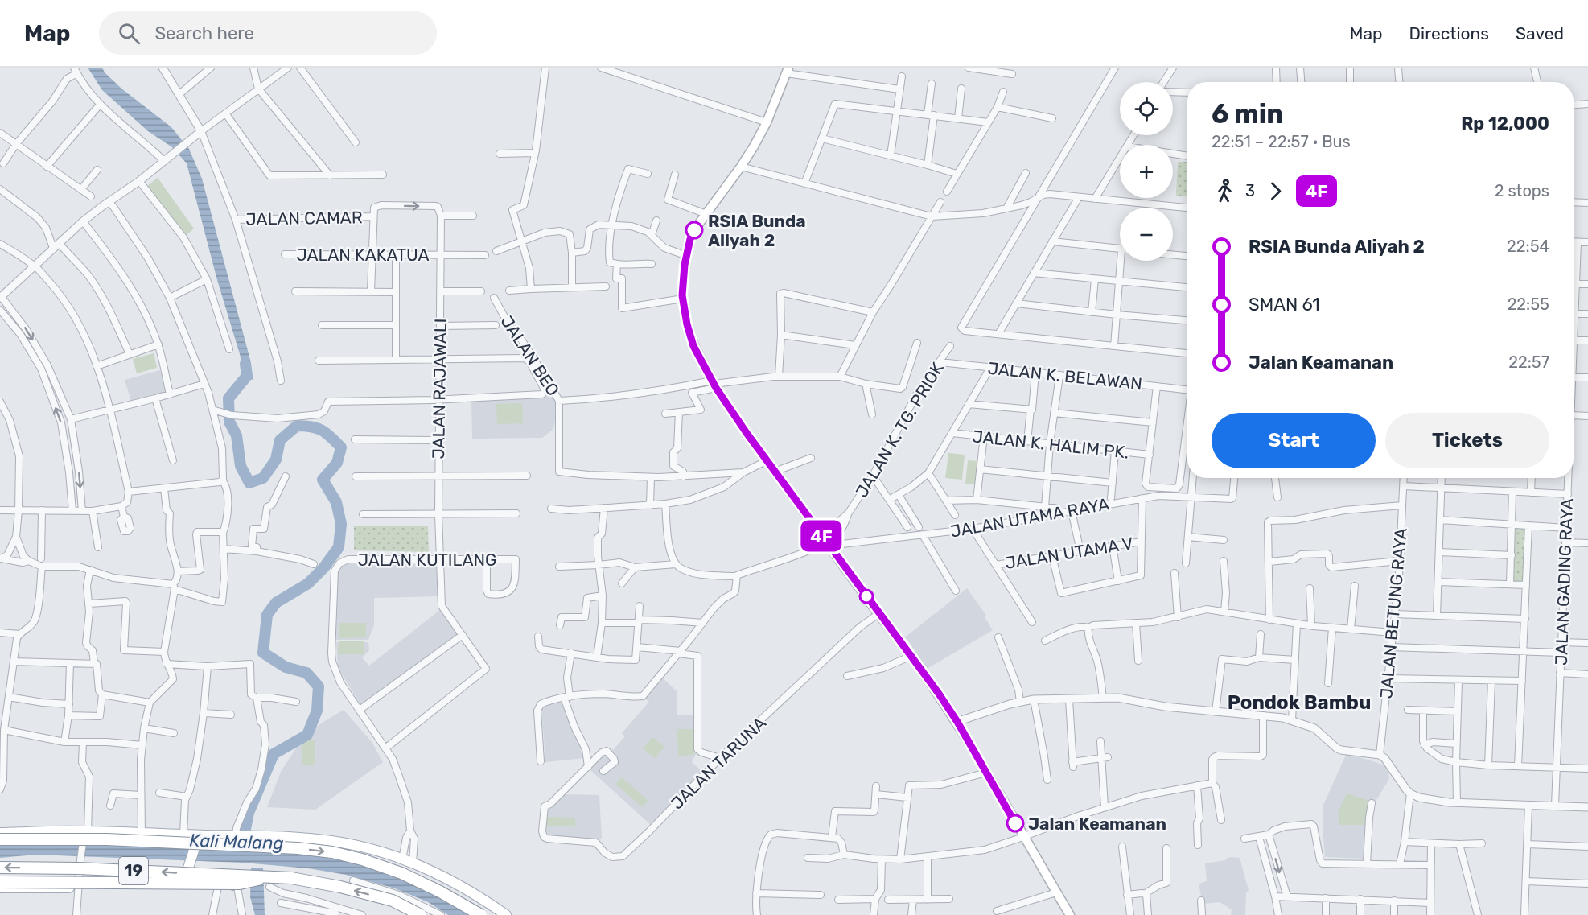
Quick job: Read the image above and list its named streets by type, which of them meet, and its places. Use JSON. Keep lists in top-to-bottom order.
{
  "streets": {
    "highway": ["19"],
    "street": [
      "JALAN CAMAR",
      "JALAN KAKATUA",
      "JALAN BEO",
      "JALAN K. BELAWAN",
      "JALAN RAJAWALI",
      "JALAN K. TG. PRIOK",
      "JALAN K. HALIM PK.",
      "JALAN UTAMA RAYA",
      "JALAN UTAMA V",
      "JALAN KUTILANG",
      "JALAN GADING RAYA",
      "JALAN BETUNG RAYA",
      "JALAN TARUNA"
    ]
  },
  "crossings": [
    ["JALAN KAKATUA", "JALAN RAJAWALI"],
    ["JALAN BEO", "JALAN RAJAWALI"],
    ["JALAN K. BELAWAN", "JALAN K. TG. PRIOK"],
    ["JALAN K. BELAWAN", "JALAN K. HALIM PK."],
    ["JALAN RAJAWALI", "JALAN KUTILANG"],
    ["JALAN K. TG. PRIOK", "JALAN UTAMA RAYA"]
  ],
  "districts": ["Pondok Bambu"],
  "water": ["Kali Malang"],
  "places": ["RSIA Bunda Aliyah 2", "Jalan Keamanan"],
  "lines": ["bus line 4F"],
  "page": {
    "header": "Map",
    "search": "Search here",
    "nav": ["Map", "Directions", "Saved"],
    "on_map": "4F",
    "map_buttons": ["+", "−"],
    "heading": ["6 min", "22:51 – 22:57 · Bus", "Rp 12,000"],
    "legs": ["3", "4F", "2 stops"],
    "list": [
      {
        "name": "RSIA Bunda Aliyah 2",
        "value": "22:54"
      },
      {
        "name": "SMAN 61",
        "value": "22:55"
      },
      {
        "name": "Jalan Keamanan",
        "value": "22:57"
      }
    ],
    "buttons": ["Start", "Tickets"]
  }
}
